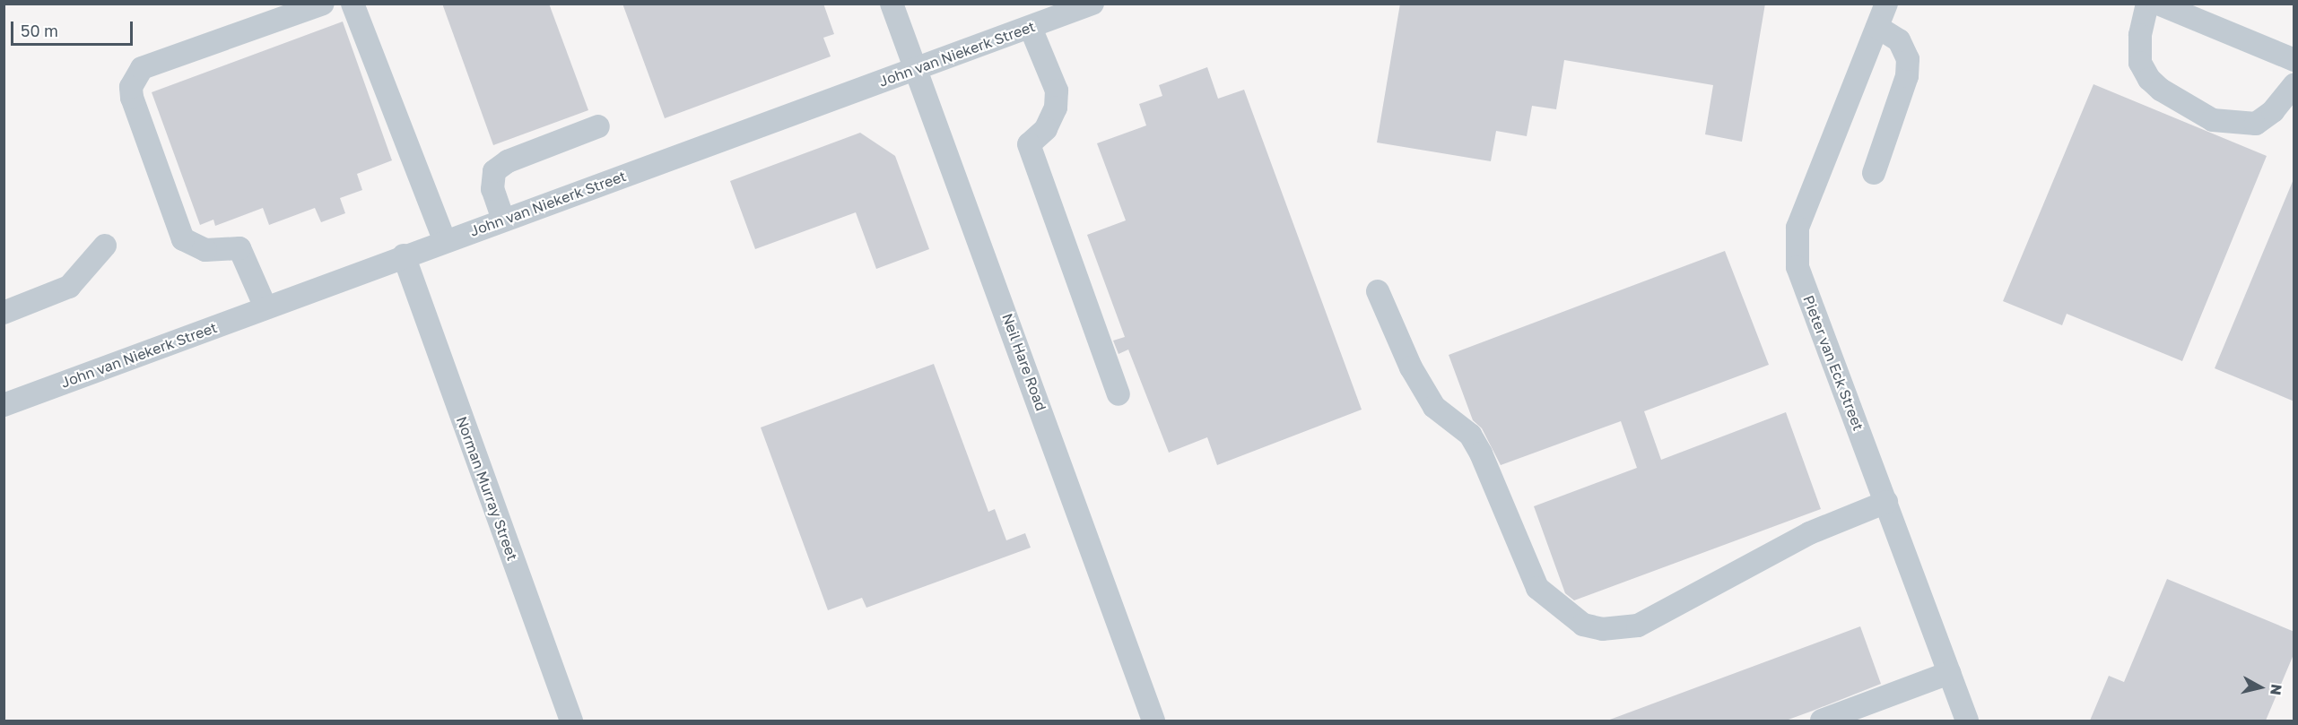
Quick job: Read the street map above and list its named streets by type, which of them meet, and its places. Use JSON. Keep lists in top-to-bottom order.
{
  "streets": {
    "street": [
      "John van Niekerk Street",
      "Neil Hare Road",
      "Pieter van Eck Street",
      "Norman Murray Street"
    ]
  },
  "crossings": [
    ["John van Niekerk Street", "Neil Hare Road"],
    ["John van Niekerk Street", "Norman Murray Street"]
  ],
  "scale_bar": "50 m",
  "north": "right"
}
